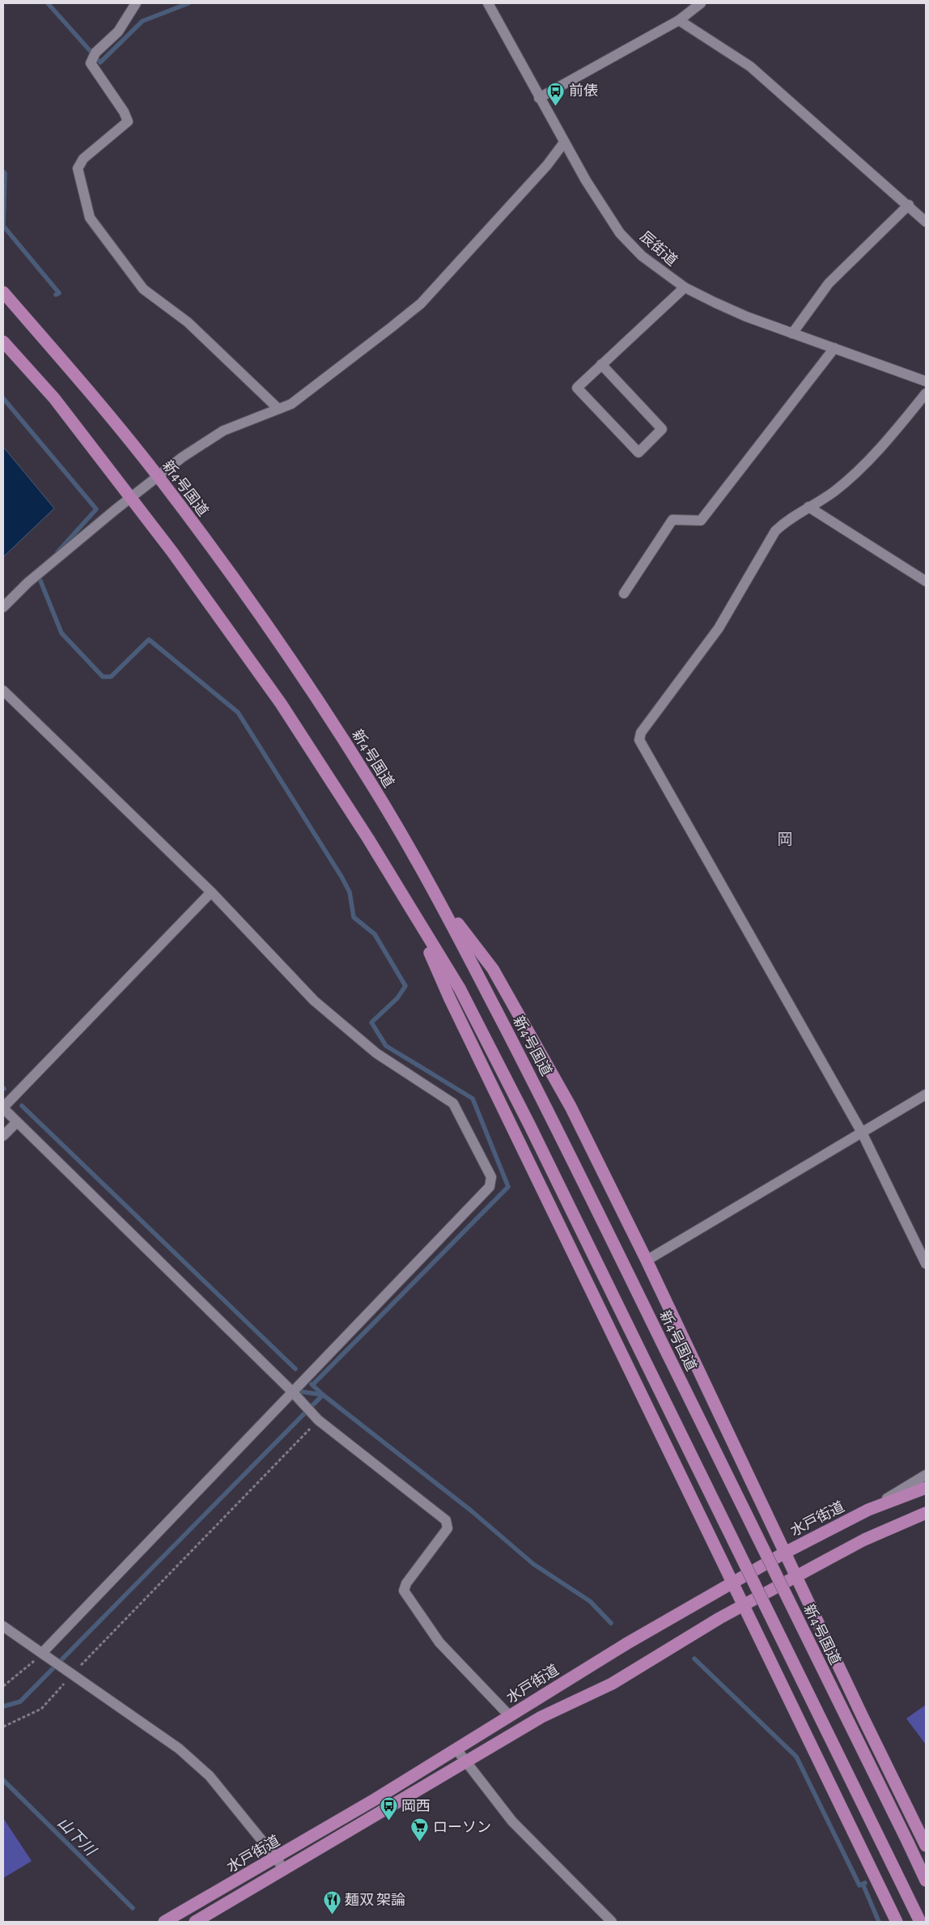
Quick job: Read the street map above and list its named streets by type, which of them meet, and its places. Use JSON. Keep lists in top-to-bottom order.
{
  "streets": {
    "highway": ["新4号国道", "水戸街道"],
    "street": ["辰街道"]
  },
  "districts": ["岡"],
  "water": ["山下川"],
  "places": {
    "bus stop": ["前俵", "岡西"],
    "supermarket": ["ローソン"],
    "restaurant": ["麺双 架論"]
  }
}
